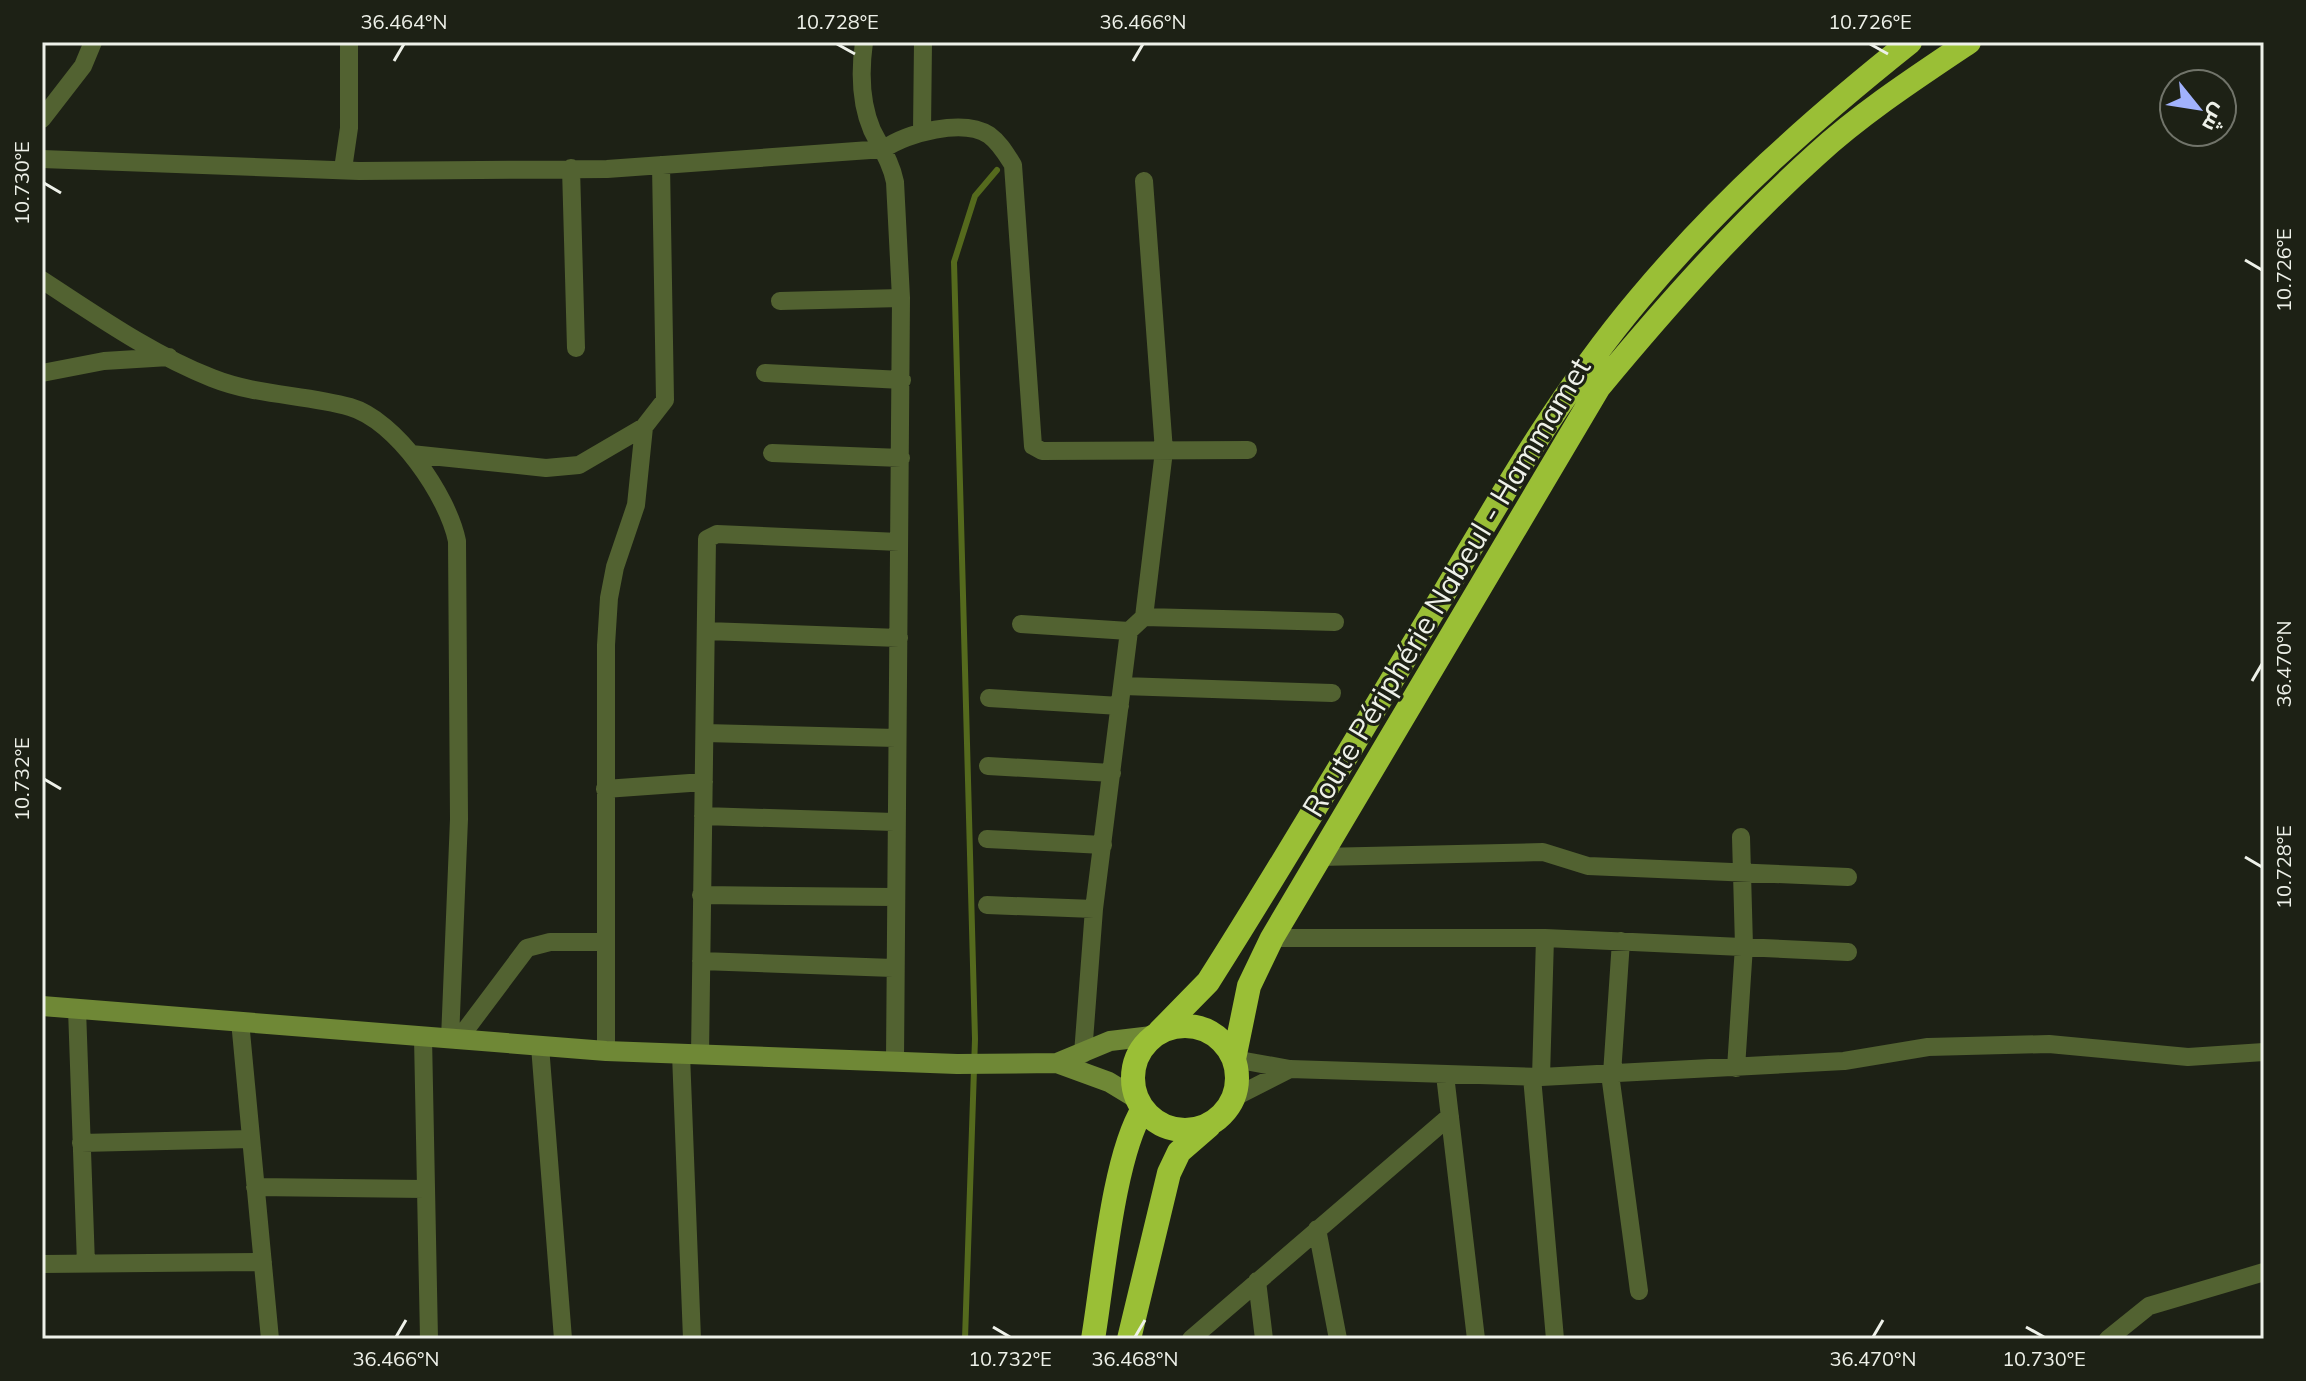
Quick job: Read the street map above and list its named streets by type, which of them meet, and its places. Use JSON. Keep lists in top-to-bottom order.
{
  "streets": {
    "highway": ["Route Périphérie Nabeul - Hammamet"]
  },
  "north": "bottom right",
  "coordinates": [
    "36.464°N",
    "10.728°E",
    "36.466°N",
    "10.726°E",
    "10.730°E",
    "36.470°N",
    "10.732°E",
    "36.468°N"
  ]
}
